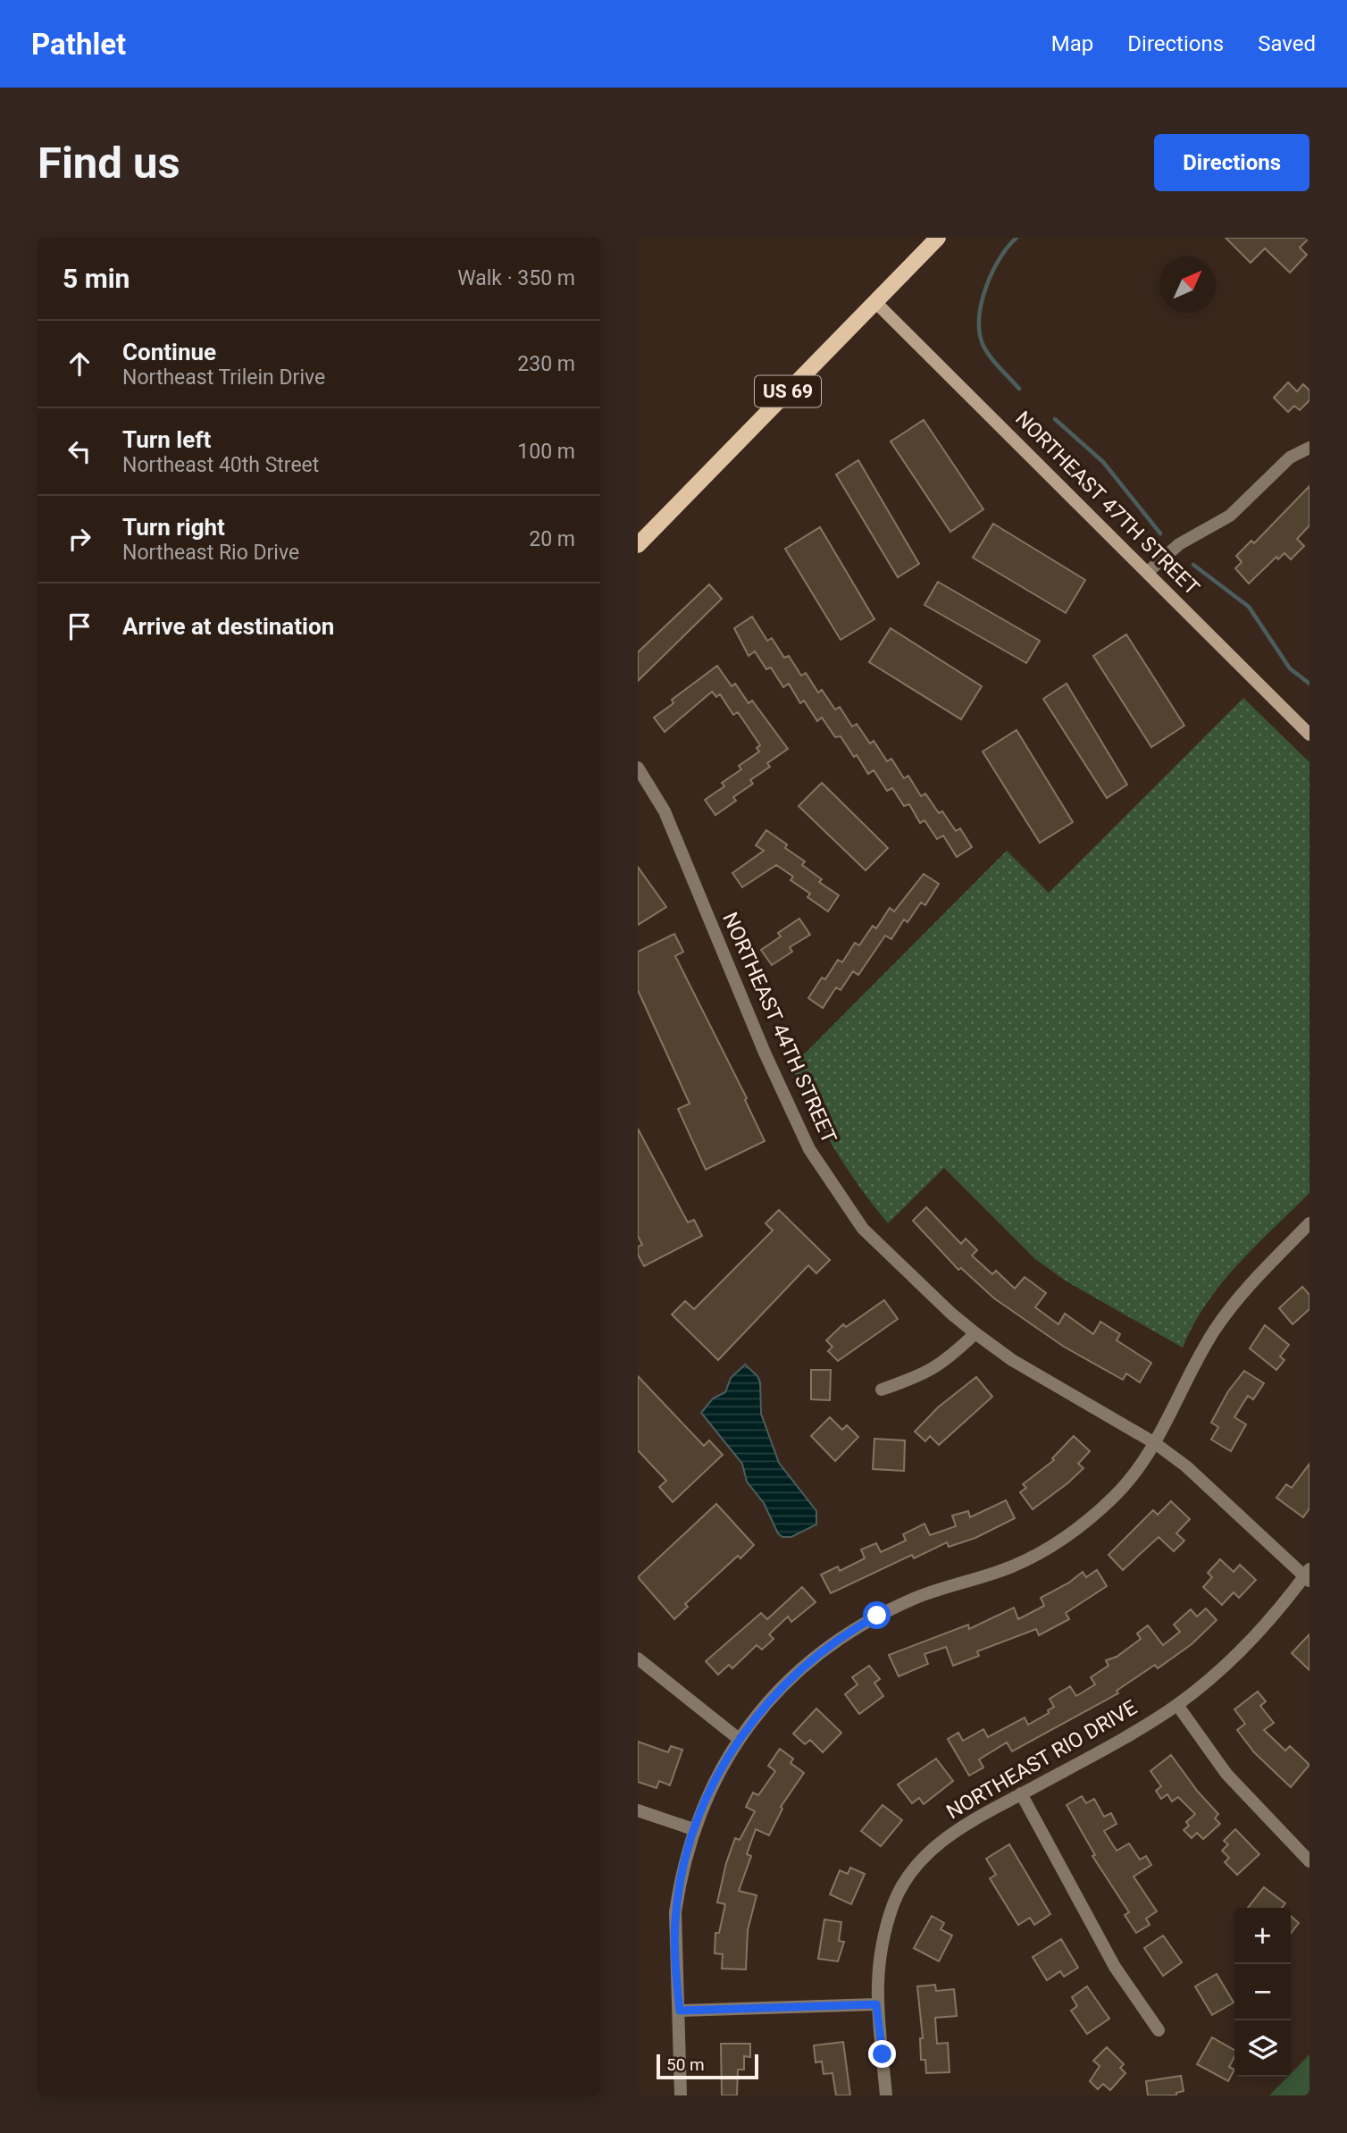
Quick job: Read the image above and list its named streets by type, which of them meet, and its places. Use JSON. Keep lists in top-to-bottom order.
{
  "streets": {
    "main road": ["US 69"],
    "street": ["NORTHEAST 47TH STREET", "NORTHEAST 44TH STREET", "NORTHEAST RIO DRIVE"]
  },
  "crossings": [
    ["US 69", "NORTHEAST 47TH STREET"],
    ["NORTHEAST 44TH STREET", "NORTHEAST RIO DRIVE"]
  ],
  "scale_bar": "50 m",
  "north": "top right",
  "page": {
    "header": "Pathlet",
    "nav": ["Map", "Directions", "Saved"],
    "buttons": "Directions",
    "title": "Find us",
    "heading": ["5 min", "Walk · 350 m"],
    "list": [
      ["Continue", "Northeast Trilein Drive", "230 m"],
      ["Turn left", "Northeast 40th Street", "100 m"],
      ["Turn right", "Northeast Rio Drive", "20 m"],
      "Arrive at destination"
    ],
    "map_buttons": ["+", "−"],
    "scale": "50 m"
  }
}
